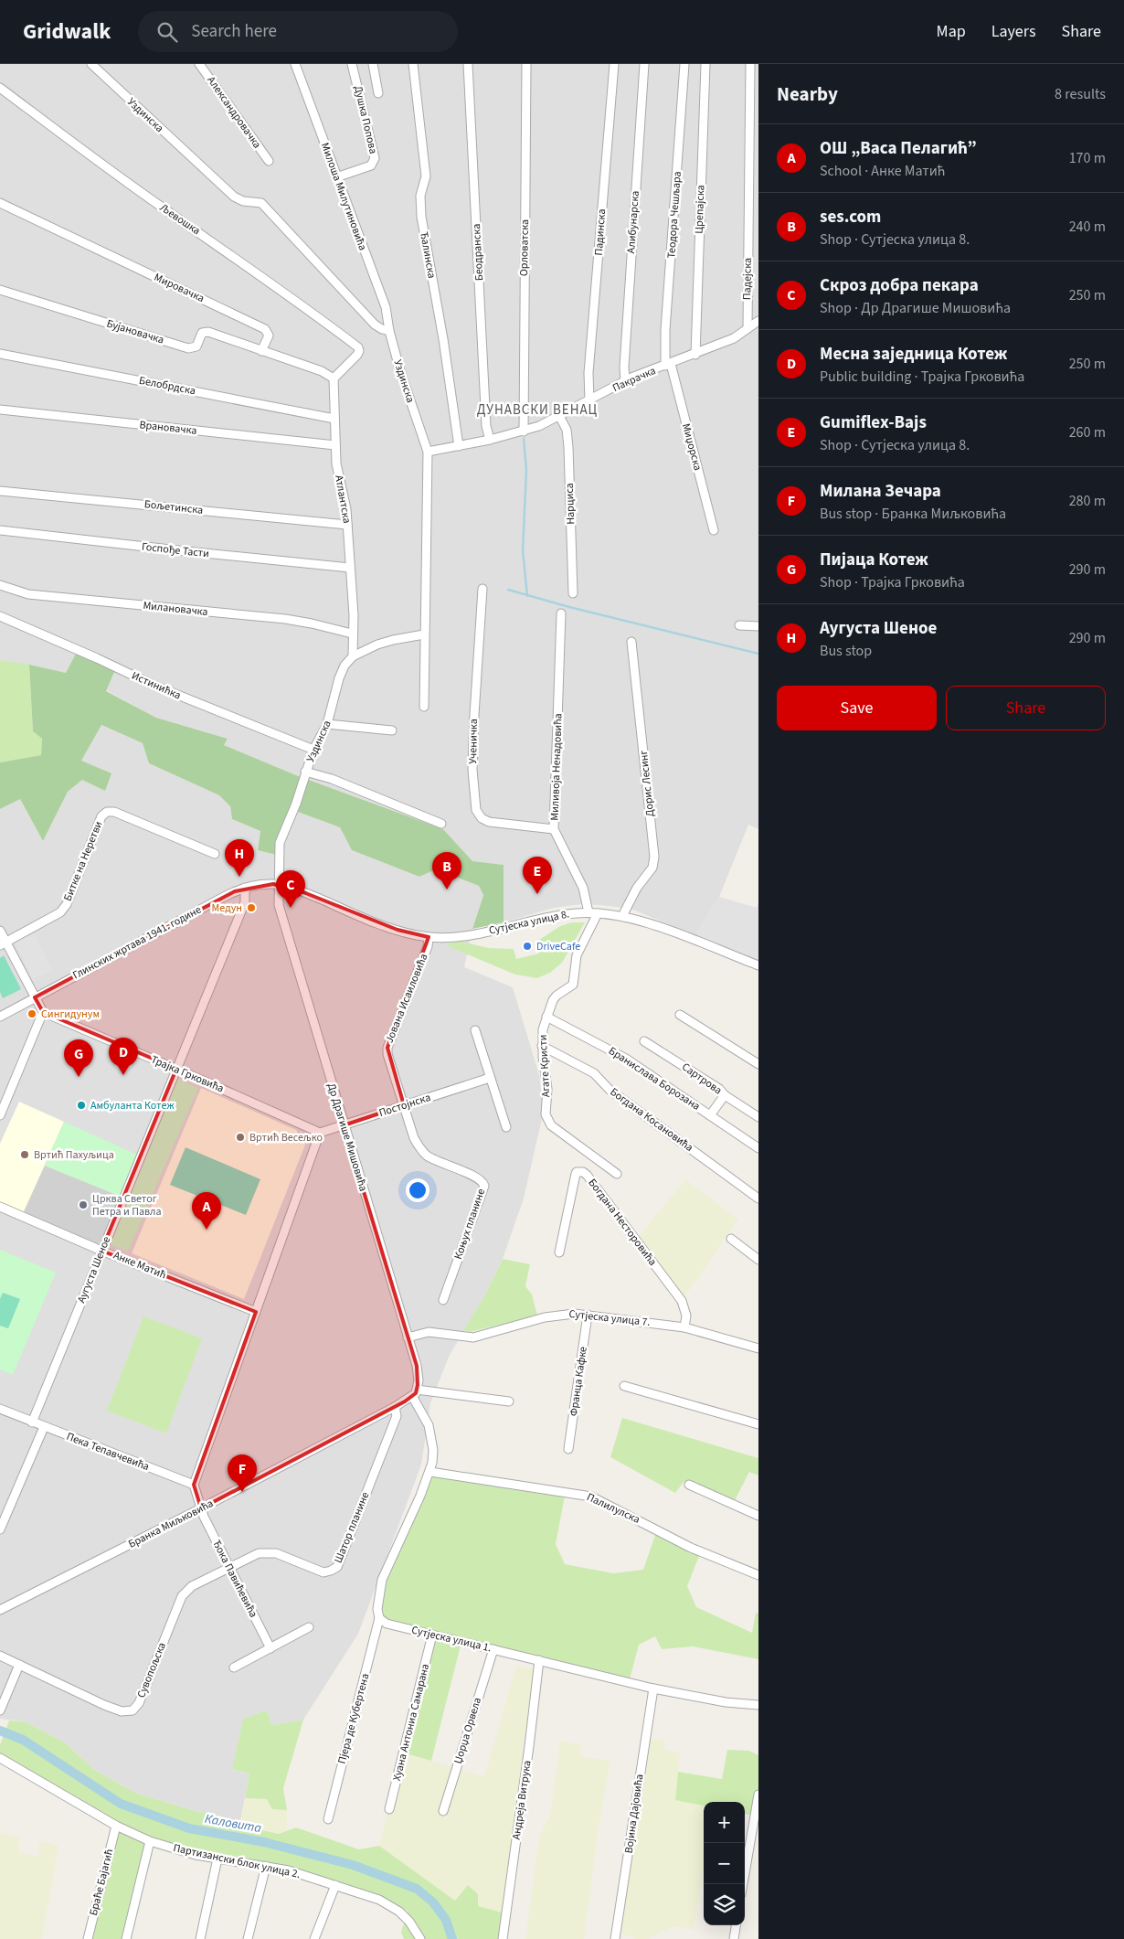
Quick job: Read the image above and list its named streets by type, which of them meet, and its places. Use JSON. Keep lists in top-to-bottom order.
{
  "streets": {
    "street": [
      "Александровачка",
      "Уздинска",
      "Душка Попова",
      "Милоша Милутиновића",
      "Црепајска",
      "Теодора Чешљара",
      "Љевошка",
      "Алибунарска",
      "Падинска",
      "Орловатска",
      "Беодранска",
      "Ђалинска",
      "Падејска",
      "Мировачка",
      "Бујановачка",
      "Пакрачка",
      "Белобрдска",
      "Врановачка",
      "Миџорска",
      "Атлантска",
      "Нарциса",
      "Бољетинска",
      "Госпође Тасти",
      "Милановачка",
      "Истинићка",
      "Ученичка",
      "Миливоја Ненадовића",
      "Дорис Лесинг",
      "Битке на Неретви",
      "Сутјеска улица 8.",
      "Глинских жртава 1941. године",
      "Јована Исаиловића",
      "Агате Кристи",
      "Трајка Грковића",
      "Бранислава Борозана",
      "Сартрова",
      "Постојнска",
      "Богдана Косановића",
      "Др Драгише Мишовића",
      "Богдана Несторовића",
      "Коњух планине",
      "Анке Матић",
      "Аугуста Шеное",
      "Сутјеска улица 7.",
      "Франца Кафке",
      "Пека Тепавчевића",
      "Палилулска",
      "Бранка Миљковића",
      "Шатор планине",
      "Ђока Павићевића",
      "Сутјеска улица 1.",
      "Сувопољска",
      "Пјера де Кубертена",
      "Хуана Антониа Самарана",
      "Џорџа Орвела",
      "Андреја Витрука",
      "Војина Дајовића",
      "Партизански блок улица 2.",
      "Браће Бајагић"
    ]
  },
  "crossings": [
    ["Уздинска", "Милоша Милутиновића"],
    ["Уздинска", "Пакрачка"],
    ["Уздинска", "Атлантска"],
    ["Уздинска", "Истинићка"],
    ["Уздинска", "Глинских жртава 1941. године"],
    ["Уздинска", "Јована Исаиловића"],
    ["Уздинска", "Др Драгише Мишовића"],
    ["Душка Попова", "Милоша Милутиновића"],
    ["Црепајска", "Пакрачка"],
    ["Теодора Чешљара", "Пакрачка"],
    ["Теодора Чешљара", "Миџорска"],
    ["Љевошка", "Атлантска"],
    ["Алибунарска", "Пакрачка"],
    ["Падинска", "Пакрачка"],
    ["Орловатска", "Пакрачка"],
    ["Беодранска", "Пакрачка"],
    ["Ђалинска", "Пакрачка"],
    ["Падејска", "Пакрачка"],
    ["Мировачка", "Бујановачка"],
    ["Пакрачка", "Миџорска"],
    ["Пакрачка", "Нарциса"],
    ["Белобрдска", "Атлантска"],
    ["Врановачка", "Атлантска"],
    ["Атлантска", "Бољетинска"],
    ["Атлантска", "Госпође Тасти"],
    ["Атлантска", "Милановачка"],
    ["Ученичка", "Миливоја Ненадовића"],
    ["Миливоја Ненадовића", "Сутјеска улица 8."],
    ["Миливоја Ненадовића", "Агате Кристи"],
    ["Дорис Лесинг", "Сутјеска улица 8."],
    ["Сутјеска улица 8.", "Јована Исаиловића"],
    ["Сутјеска улица 8.", "Агате Кристи"],
    ["Глинских жртава 1941. године", "Јована Исаиловића"],
    ["Глинских жртава 1941. године", "Др Драгише Мишовића"],
    ["Глинских жртава 1941. године", "Аугуста Шеное"],
    ["Јована Исаиловића", "Постојнска"],
    ["Јована Исаиловића", "Др Драгише Мишовића"],
    ["Јована Исаиловића", "Коњух планине"],
    ["Агате Кристи", "Бранислава Борозана"],
    ["Агате Кристи", "Богдана Косановића"],
    ["Трајка Грковића", "Постојнска"],
    ["Трајка Грковића", "Аугуста Шеное"],
    ["Постојнска", "Др Драгише Мишовића"],
    ["Постојнска", "Коњух планине"],
    ["Др Драгише Мишовића", "Сутјеска улица 7."],
    ["Др Драгише Мишовића", "Бранка Миљковића"],
    ["Богдана Несторовића", "Сутјеска улица 7."],
    ["Анке Матић", "Аугуста Шеное"],
    ["Аугуста Шеное", "Пека Тепавчевића"],
    ["Сутјеска улица 7.", "Франца Кафке"],
    ["Бранка Миљковића", "Шатор планине"],
    ["Бранка Миљковића", "Ђока Павићевића"],
    ["Шатор планине", "Ђока Павићевића"],
    ["Шатор планине", "Сувопољска"],
    ["Ђока Павићевића", "Сувопољска"],
    ["Сутјеска улица 1.", "Пјера де Кубертена"],
    ["Сутјеска улица 1.", "Хуана Антониа Самарана"],
    ["Сутјеска улица 1.", "Џорџа Орвела"],
    ["Сутјеска улица 1.", "Андреја Витрука"],
    ["Сутјеска улица 1.", "Војина Дајовића"],
    ["Партизански блок улица 2.", "Браће Бајагић"]
  ],
  "districts": ["ДУНАВСКИ ВЕНАЦ"],
  "water": ["Каловита"],
  "places": [
    "Медун",
    "DriveCafe",
    "Сингидунум",
    "Амбуланта Котеж",
    "Вртић Весељко",
    "Вртић Пахуљица",
    "Црква Светог Петра и Павла"
  ],
  "page": {
    "header": "Gridwalk",
    "search": "Search here",
    "nav": ["Map", "Layers", "Share"],
    "heading": ["Nearby", "8 results"],
    "list": [
      {
        "mark": "A",
        "name": "ОШ „Васа Пелагић”",
        "note": "School · Анке Матић",
        "value": "170 m"
      },
      {
        "mark": "B",
        "name": "ses.com",
        "note": "Shop · Сутјеска улица 8.",
        "value": "240 m"
      },
      {
        "mark": "C",
        "name": "Скроз добра пекара",
        "note": "Shop · Др Драгише Мишовића",
        "value": "250 m"
      },
      {
        "mark": "D",
        "name": "Месна заједница Котеж",
        "note": "Public building · Трајка Грковића",
        "value": "250 m"
      },
      {
        "mark": "E",
        "name": "Gumiflex-Bajs",
        "note": "Shop · Сутјеска улица 8.",
        "value": "260 m"
      },
      {
        "mark": "F",
        "name": "Милана Зечара",
        "note": "Bus stop · Бранка Миљковића",
        "value": "280 m"
      },
      {
        "mark": "G",
        "name": "Пијаца Котеж",
        "note": "Shop · Трајка Грковића",
        "value": "290 m"
      },
      {
        "mark": "H",
        "name": "Аугуста Шеное",
        "note": "Bus stop",
        "value": "290 m"
      }
    ],
    "buttons": ["Save", "Share"],
    "pins": [
      "H",
      "B",
      "E",
      "C",
      "D",
      "G",
      "A",
      "F"
    ],
    "map_buttons": ["+", "−"]
  }
}
